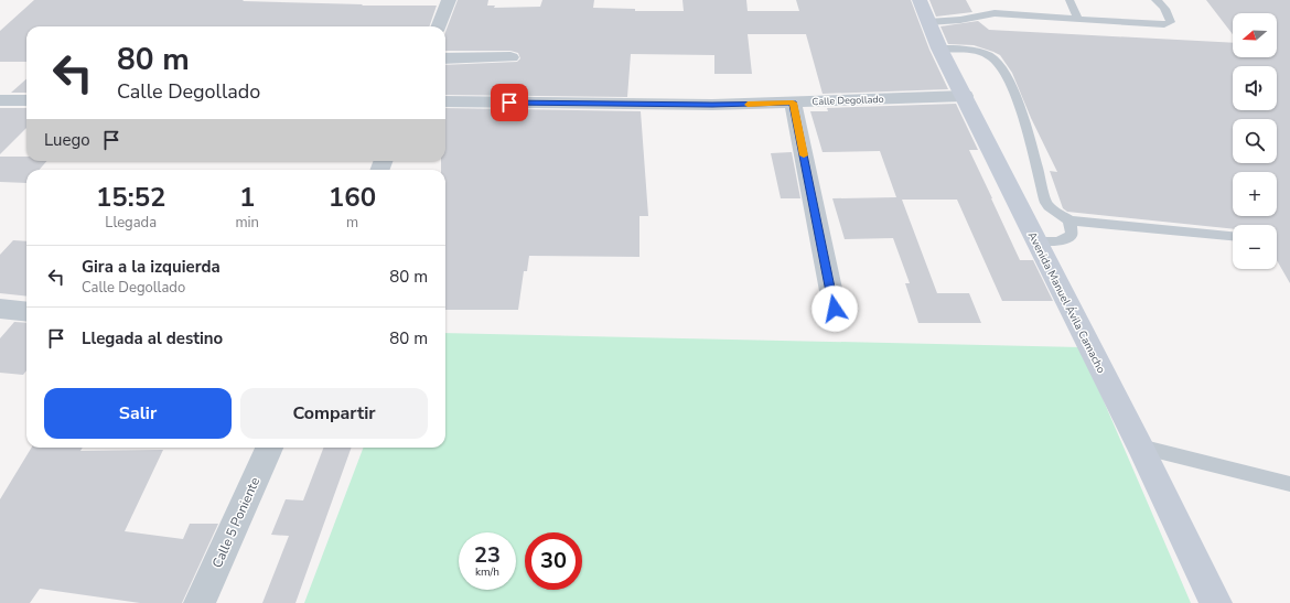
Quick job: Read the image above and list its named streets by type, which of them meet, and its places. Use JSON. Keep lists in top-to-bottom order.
{
  "streets": {
    "main road": ["Avenida Manuel Ávila Camacho"],
    "street": ["Calle Degollado", "Calle 5 Poniente"]
  },
  "crossings": [
    ["Calle Degollado", "Avenida Manuel Ávila Camacho"]
  ],
  "north": "left",
  "page": {
    "map_buttons": ["+", "−"],
    "turn": ["80 m", "Calle Degollado"],
    "then": "Luego",
    "eta": [
      "15:52",
      "Llegada",
      "1",
      "min",
      "160",
      "m"
    ],
    "list": [
      {
        "name": "Gira a la izquierda",
        "note": "Calle Degollado",
        "value": "80 m"
      },
      {
        "name": "Llegada al destino",
        "value": "80 m"
      }
    ],
    "buttons": ["Salir", "Compartir"],
    "speed": "23 km/h",
    "limit": "30"
  }
}
